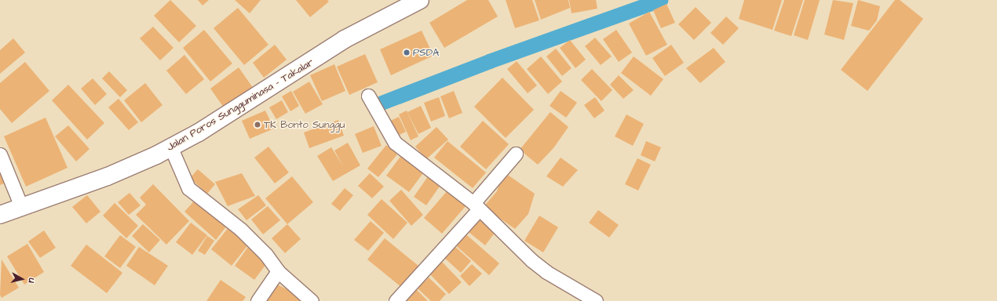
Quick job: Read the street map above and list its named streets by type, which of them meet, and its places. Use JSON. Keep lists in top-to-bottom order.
{
  "streets": {
    "highway": ["Jalan Poros Sungguminasa - Takalar"]
  },
  "places": ["PSDA", "TK Bonto Sunggu"],
  "north": "right"
}
